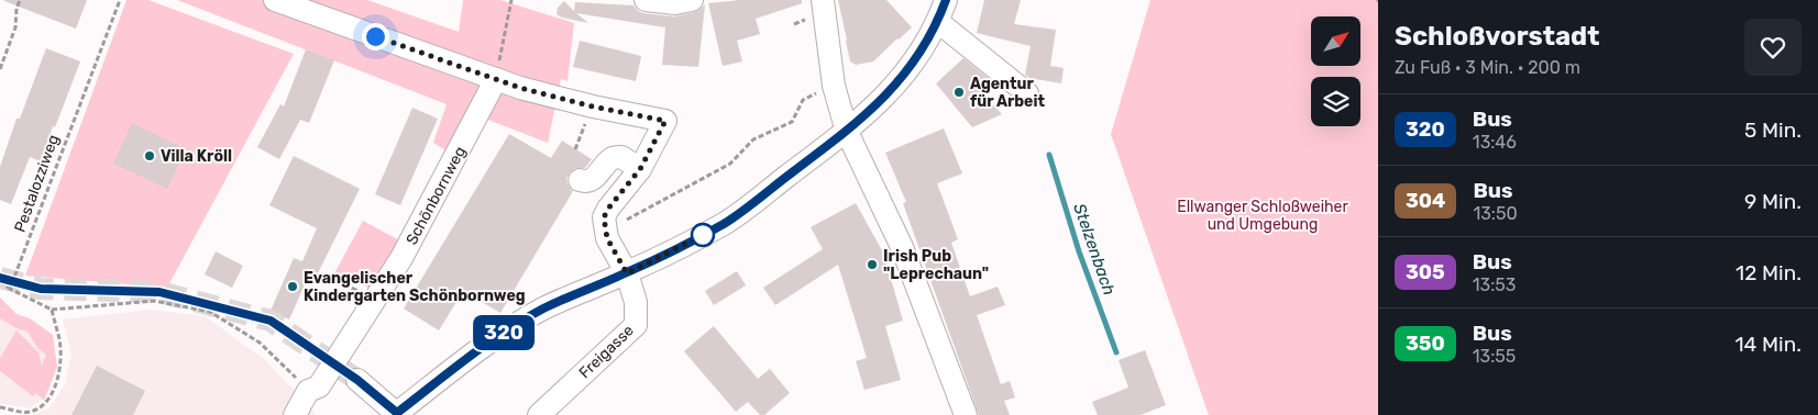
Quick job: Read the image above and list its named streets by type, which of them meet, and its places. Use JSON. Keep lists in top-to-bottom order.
{
  "streets": {
    "street": ["Schönbornweg", "Freigasse"],
    "path": ["Pestalozziweg"]
  },
  "water": ["Stelzenbach"],
  "parks": ["Ellwanger Schloßweiher und Umgebung"],
  "places": [
    "Agentur für Arbeit",
    "Villa Kröll",
    "Irish Pub \"Leprechaun\"",
    "Evangelischer Kindergarten Schönbornweg"
  ],
  "lines": ["bus line 320"],
  "north": "top right",
  "page": {
    "on_map": "320",
    "heading": ["Schloßvorstadt", "Zu Fuß · 3 Min. · 200 m"],
    "list": [
      {
        "mark": "320",
        "name": "Bus",
        "note": "13:46",
        "value": "5 Min."
      },
      {
        "mark": "304",
        "name": "Bus",
        "note": "13:50",
        "value": "9 Min."
      },
      {
        "mark": "305",
        "name": "Bus",
        "note": "13:53",
        "value": "12 Min."
      },
      {
        "mark": "350",
        "name": "Bus",
        "note": "13:55",
        "value": "14 Min."
      }
    ]
  }
}
